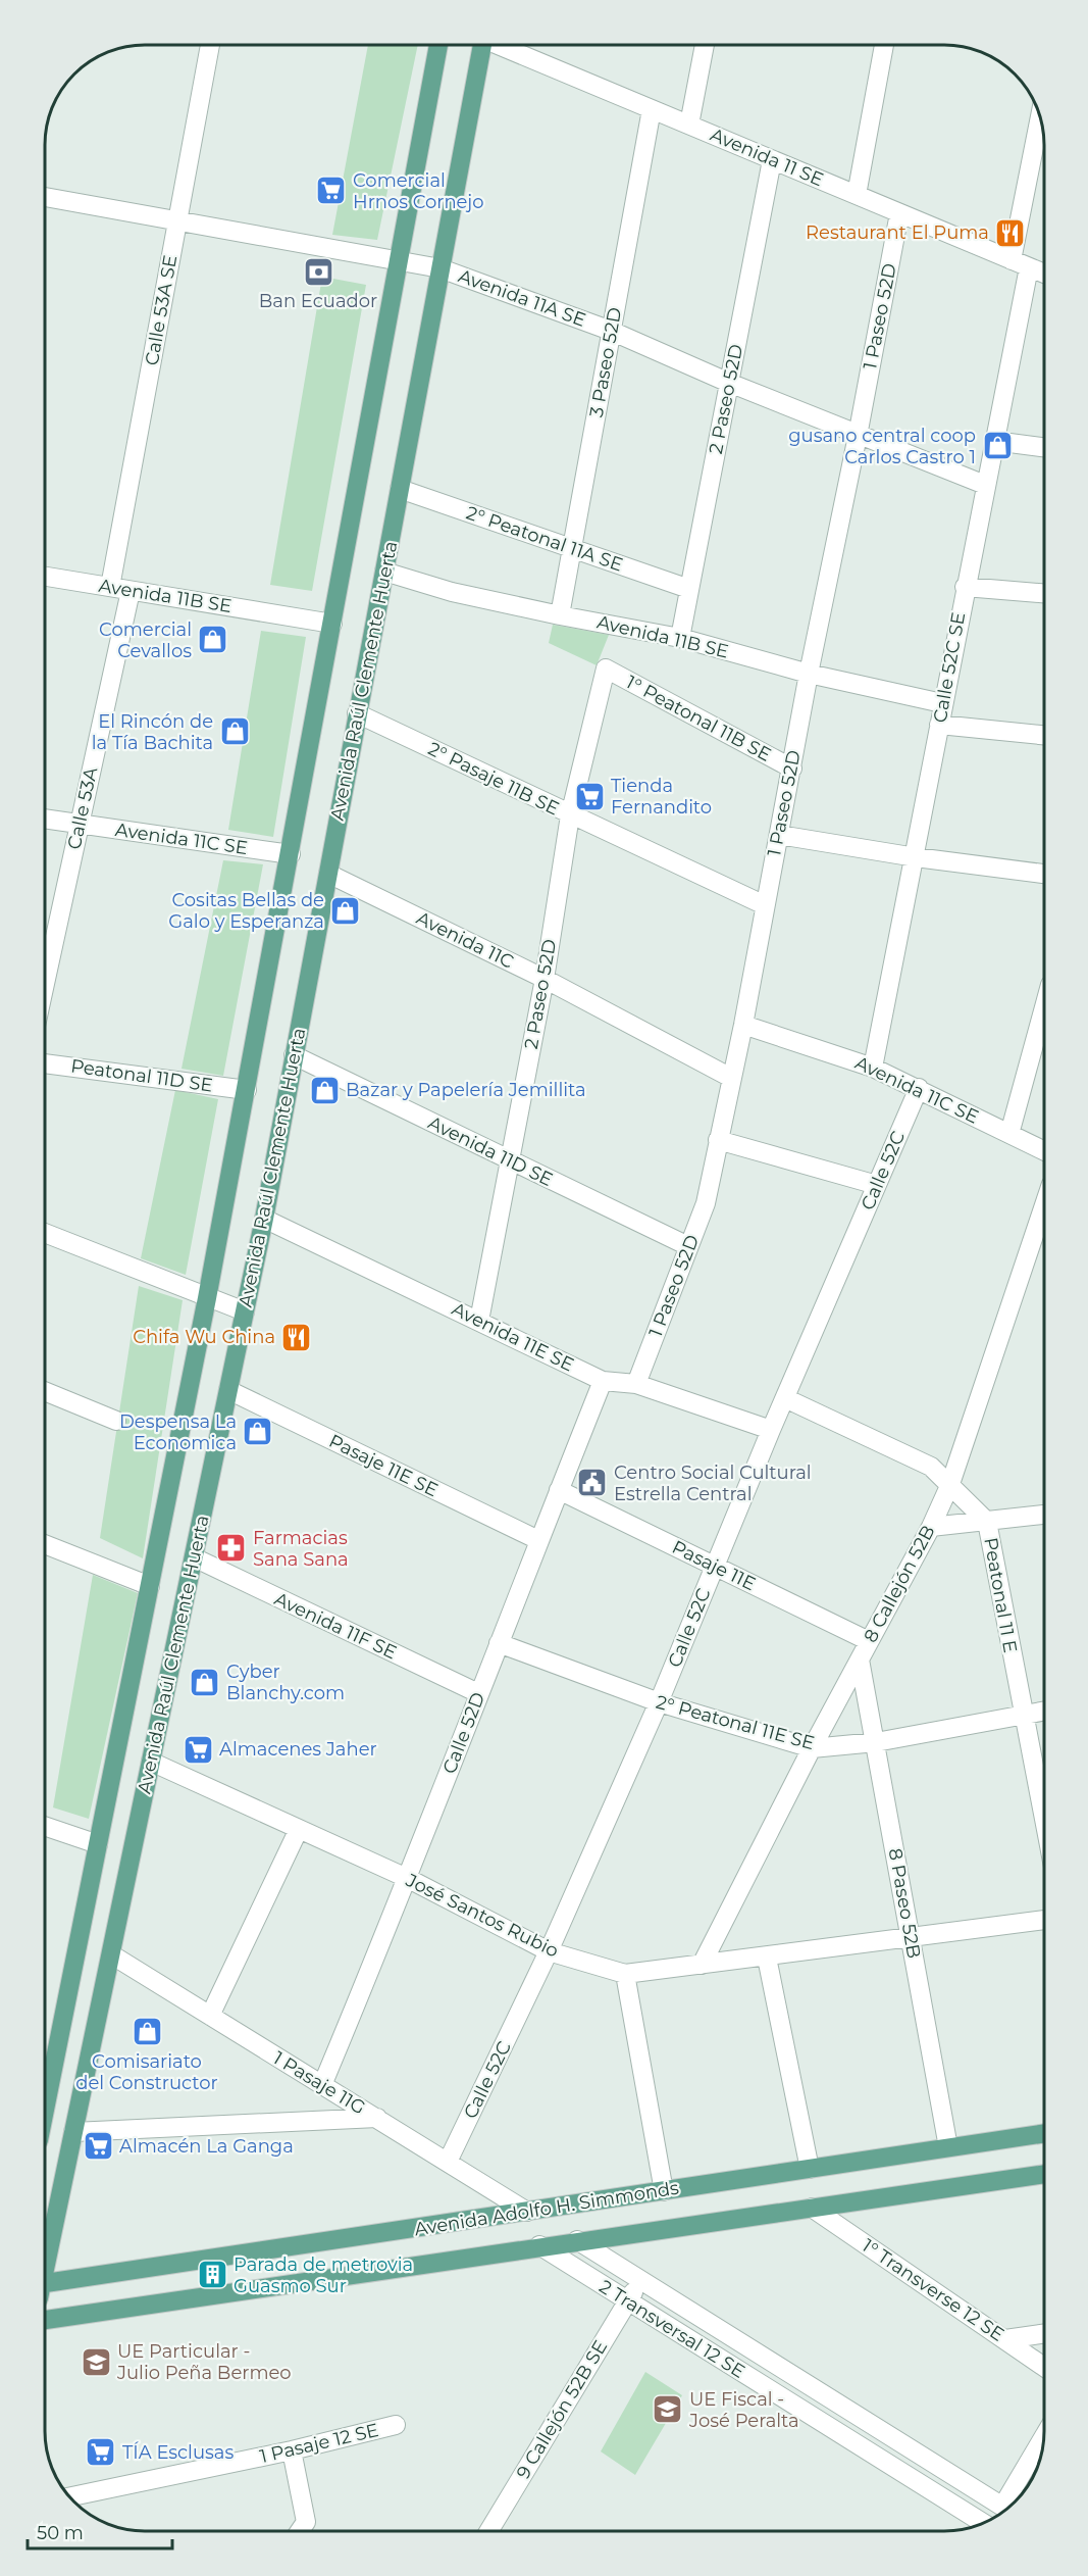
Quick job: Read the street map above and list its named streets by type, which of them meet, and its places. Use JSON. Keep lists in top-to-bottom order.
{
  "streets": {
    "main road": ["Avenida Raúl Clemente Huerta", "Avenida Adolfo H. Simmonds"],
    "street": [
      "Avenida 11 SE",
      "Avenida 11A SE",
      "Calle 53A SE",
      "1 Paseo 52D",
      "3 Paseo 52D",
      "2 Paseo 52D",
      "2° Peatonal 11A SE",
      "Avenida 11B SE",
      "Calle 52C SE",
      "1° Peatonal 11B SE",
      "2° Pasaje 11B SE",
      "Calle 53A",
      "Avenida 11C SE",
      "Avenida 11C",
      "Peatonal 11D SE",
      "Avenida 11D SE",
      "Calle 52C",
      "Avenida 11E SE",
      "Pasaje 11E SE",
      "Pasaje 11E",
      "8 Callejón 52B",
      "Peatonal 11 E",
      "Avenida 11F SE",
      "2° Peatonal 11E SE",
      "Calle 52D",
      "8 Paseo 52B",
      "José Santos Rubio",
      "1 Pasaje 11G",
      "1° Transverse 12 SE",
      "2 Transversal 12 SE",
      "9 Callejón 52B SE",
      "1 Pasaje 12 SE"
    ]
  },
  "crossings": [
    ["Avenida 11 SE", "1 Paseo 52D"],
    ["Avenida 11 SE", "3 Paseo 52D"],
    ["Avenida 11 SE", "2 Paseo 52D"],
    ["Avenida 11 SE", "Calle 52C SE"],
    ["Avenida 11A SE", "Calle 53A SE"],
    ["Avenida 11A SE", "1 Paseo 52D"],
    ["Avenida 11A SE", "3 Paseo 52D"],
    ["Avenida 11A SE", "2 Paseo 52D"],
    ["Avenida 11A SE", "Calle 52C SE"],
    ["Avenida 11A SE", "Avenida Raúl Clemente Huerta"],
    ["Calle 53A SE", "Avenida 11B SE"],
    ["1 Paseo 52D", "Avenida 11B SE"],
    ["1 Paseo 52D", "1° Peatonal 11B SE"],
    ["1 Paseo 52D", "2° Pasaje 11B SE"],
    ["1 Paseo 52D", "Avenida 11C SE"],
    ["1 Paseo 52D", "Avenida 11C"],
    ["1 Paseo 52D", "Avenida 11D SE"],
    ["1 Paseo 52D", "Avenida 11E SE"],
    ["3 Paseo 52D", "2° Peatonal 11A SE"],
    ["3 Paseo 52D", "Avenida 11B SE"],
    ["2 Paseo 52D", "2° Peatonal 11A SE"],
    ["2 Paseo 52D", "Avenida 11B SE"],
    ["2 Paseo 52D", "1° Peatonal 11B SE"],
    ["2 Paseo 52D", "2° Pasaje 11B SE"],
    ["2 Paseo 52D", "Avenida 11C"],
    ["2 Paseo 52D", "Avenida 11D SE"],
    ["2 Paseo 52D", "Avenida 11E SE"],
    ["2° Peatonal 11A SE", "Avenida Raúl Clemente Huerta"],
    ["Avenida 11B SE", "Calle 52C SE"],
    ["Avenida 11B SE", "Avenida Raúl Clemente Huerta"],
    ["Avenida 11B SE", "Calle 53A"],
    ["Calle 52C SE", "Avenida 11C SE"],
    ["Avenida Raúl Clemente Huerta", "2° Pasaje 11B SE"],
    ["Avenida Raúl Clemente Huerta", "Avenida 11C SE"],
    ["Avenida Raúl Clemente Huerta", "Avenida 11C"],
    ["Avenida Raúl Clemente Huerta", "Peatonal 11D SE"],
    ["Avenida Raúl Clemente Huerta", "Avenida 11D SE"],
    ["Avenida Raúl Clemente Huerta", "Avenida 11E SE"],
    ["Avenida Raúl Clemente Huerta", "Pasaje 11E SE"],
    ["Avenida Raúl Clemente Huerta", "Avenida 11F SE"],
    ["Avenida Raúl Clemente Huerta", "José Santos Rubio"],
    ["Avenida Raúl Clemente Huerta", "1 Pasaje 11G"],
    ["Calle 53A", "Avenida 11C SE"],
    ["Avenida 11C SE", "Calle 52C"],
    ["Calle 52C", "Avenida 11E SE"],
    ["Calle 52C", "Pasaje 11E"],
    ["Calle 52C", "Peatonal 11 E"],
    ["Calle 52C", "2° Peatonal 11E SE"],
    ["Calle 52C", "José Santos Rubio"],
    ["Calle 52C", "1 Pasaje 11G"],
    ["Avenida 11E SE", "Calle 52D"],
    ["Pasaje 11E SE", "Calle 52D"],
    ["Pasaje 11E", "8 Callejón 52B"],
    ["Pasaje 11E", "Calle 52D"],
    ["8 Callejón 52B", "Peatonal 11 E"],
    ["8 Callejón 52B", "2° Peatonal 11E SE"],
    ["8 Callejón 52B", "8 Paseo 52B"],
    ["8 Callejón 52B", "José Santos Rubio"],
    ["Peatonal 11 E", "2° Peatonal 11E SE"],
    ["Avenida 11F SE", "Calle 52D"],
    ["2° Peatonal 11E SE", "Calle 52D"],
    ["2° Peatonal 11E SE", "8 Paseo 52B"],
    ["Calle 52D", "José Santos Rubio"],
    ["Calle 52D", "1 Pasaje 11G"],
    ["8 Paseo 52B", "José Santos Rubio"],
    ["8 Paseo 52B", "Avenida Adolfo H. Simmonds"],
    ["1 Pasaje 11G", "Avenida Adolfo H. Simmonds"],
    ["Avenida Adolfo H. Simmonds", "1° Transverse 12 SE"],
    ["Avenida Adolfo H. Simmonds", "2 Transversal 12 SE"],
    ["2 Transversal 12 SE", "9 Callejón 52B SE"]
  ],
  "places": {
    "supermarket": [
      "Comercial Hrnos Cornejo",
      "Tienda Fernandito",
      "Almacenes Jaher",
      "Almacén La Ganga",
      "TÍA Esclusas"
    ],
    "restaurant": ["Restaurant El Puma", "Chifa Wu China"],
    "bank": ["Ban Ecuador"],
    "shop": [
      "gusano central coop Carlos Castro 1",
      "Comercial Cevallos",
      "El Rincón de la Tía Bachita",
      "Cositas Bellas de Galo y Esperanza",
      "Bazar y Papelería Jemillita",
      "Despensa La Economica",
      "Cyber Blanchy.com",
      "Comisariato del Constructor"
    ],
    "public building": ["Centro Social Cultural Estrella Central"],
    "pharmacy": ["Farmacias Sana Sana"],
    "building": ["Parada de metrovia Guasmo Sur"],
    "school or university": ["UE Particular - Julio Peña Bermeo", "UE Fiscal - José Peralta"]
  },
  "scale_bar": "50 m"
}
